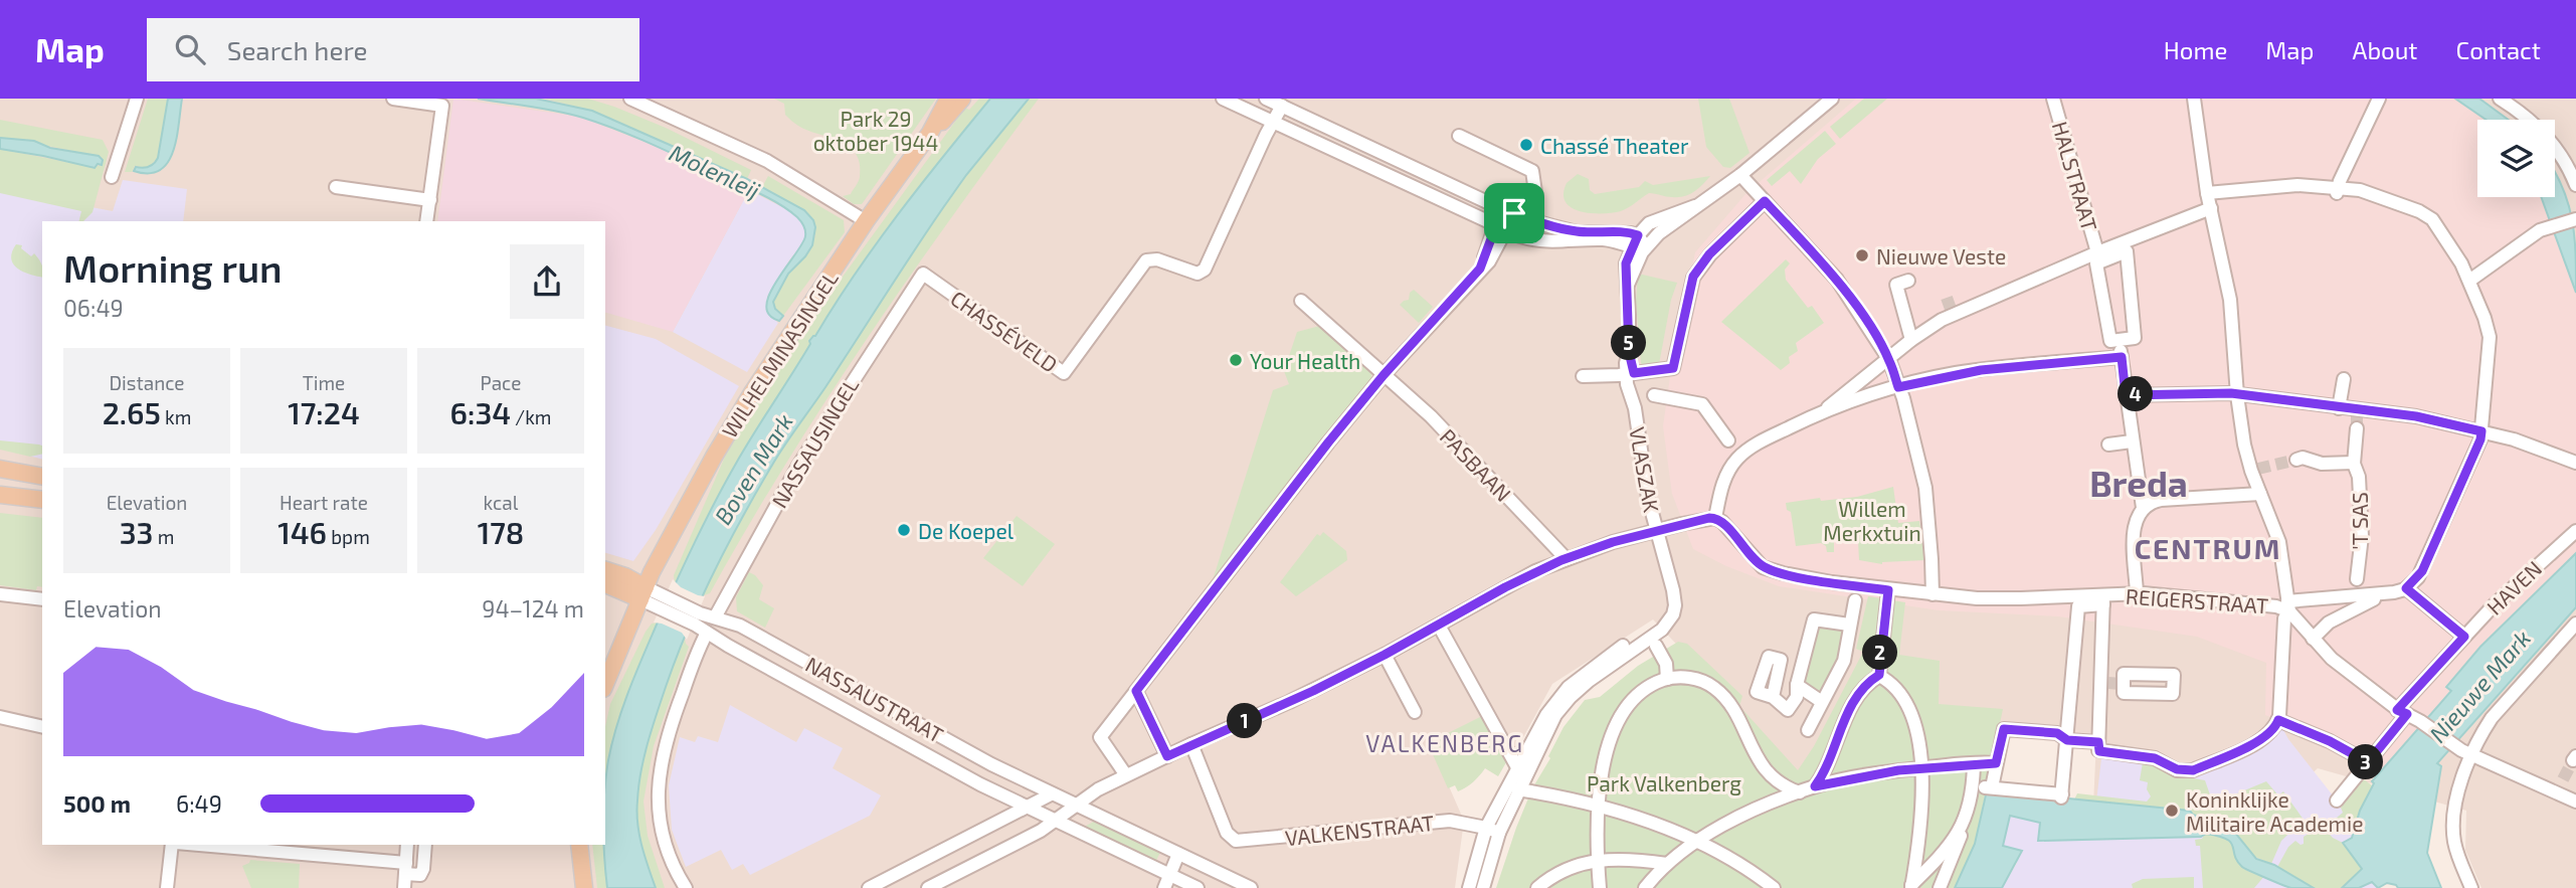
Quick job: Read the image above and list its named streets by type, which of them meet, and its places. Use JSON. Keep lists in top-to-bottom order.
{
  "streets": {
    "main road": ["WILHELMINASINGEL"],
    "street": [
      "HALSTRAAT",
      "CHASSÉVELD",
      "NASSAUSINGEL",
      "PASBAAN",
      "VLASZAK",
      "'T SAS",
      "HAVEN",
      "REIGERSTRAAT",
      "NASSAUSTRAAT",
      "VALKENSTRAAT"
    ]
  },
  "crossings": [
    ["CHASSÉVELD", "NASSAUSINGEL"],
    ["WILHELMINASINGEL", "NASSAUSTRAAT"],
    ["NASSAUSINGEL", "NASSAUSTRAAT"],
    ["'T SAS", "REIGERSTRAAT"]
  ],
  "districts": ["Breda", "CENTRUM", "VALKENBERG"],
  "water": ["Molenleij", "Boven Mark", "Nieuwe Mark"],
  "parks": ["Park 29 oktober 1944", "Willem Merkxtuin", "Park Valkenberg"],
  "places": [
    "Chassé Theater",
    "Nieuwe Veste",
    "Your Health",
    "De Koepel",
    "Koninklijke Militaire Academie"
  ],
  "page": {
    "header": "Map",
    "search": "Search here",
    "nav": [
      "Home",
      "Map",
      "About",
      "Contact"
    ],
    "heading": ["Morning run", "06:49"],
    "pins": [
      "5",
      "4",
      "2",
      "1",
      "3"
    ],
    "stats": [
      ["Distance", "2.65 km"],
      ["Time", "17:24"],
      ["Pace", "6:34 /km"],
      ["Elevation", "33 m"],
      ["Heart rate", "146 bpm"],
      ["kcal", "178"]
    ],
    "chart": ["Elevation", "94–124 m"],
    "list": [
      {
        "name": "500 m",
        "note": "6:49"
      }
    ]
  }
}
